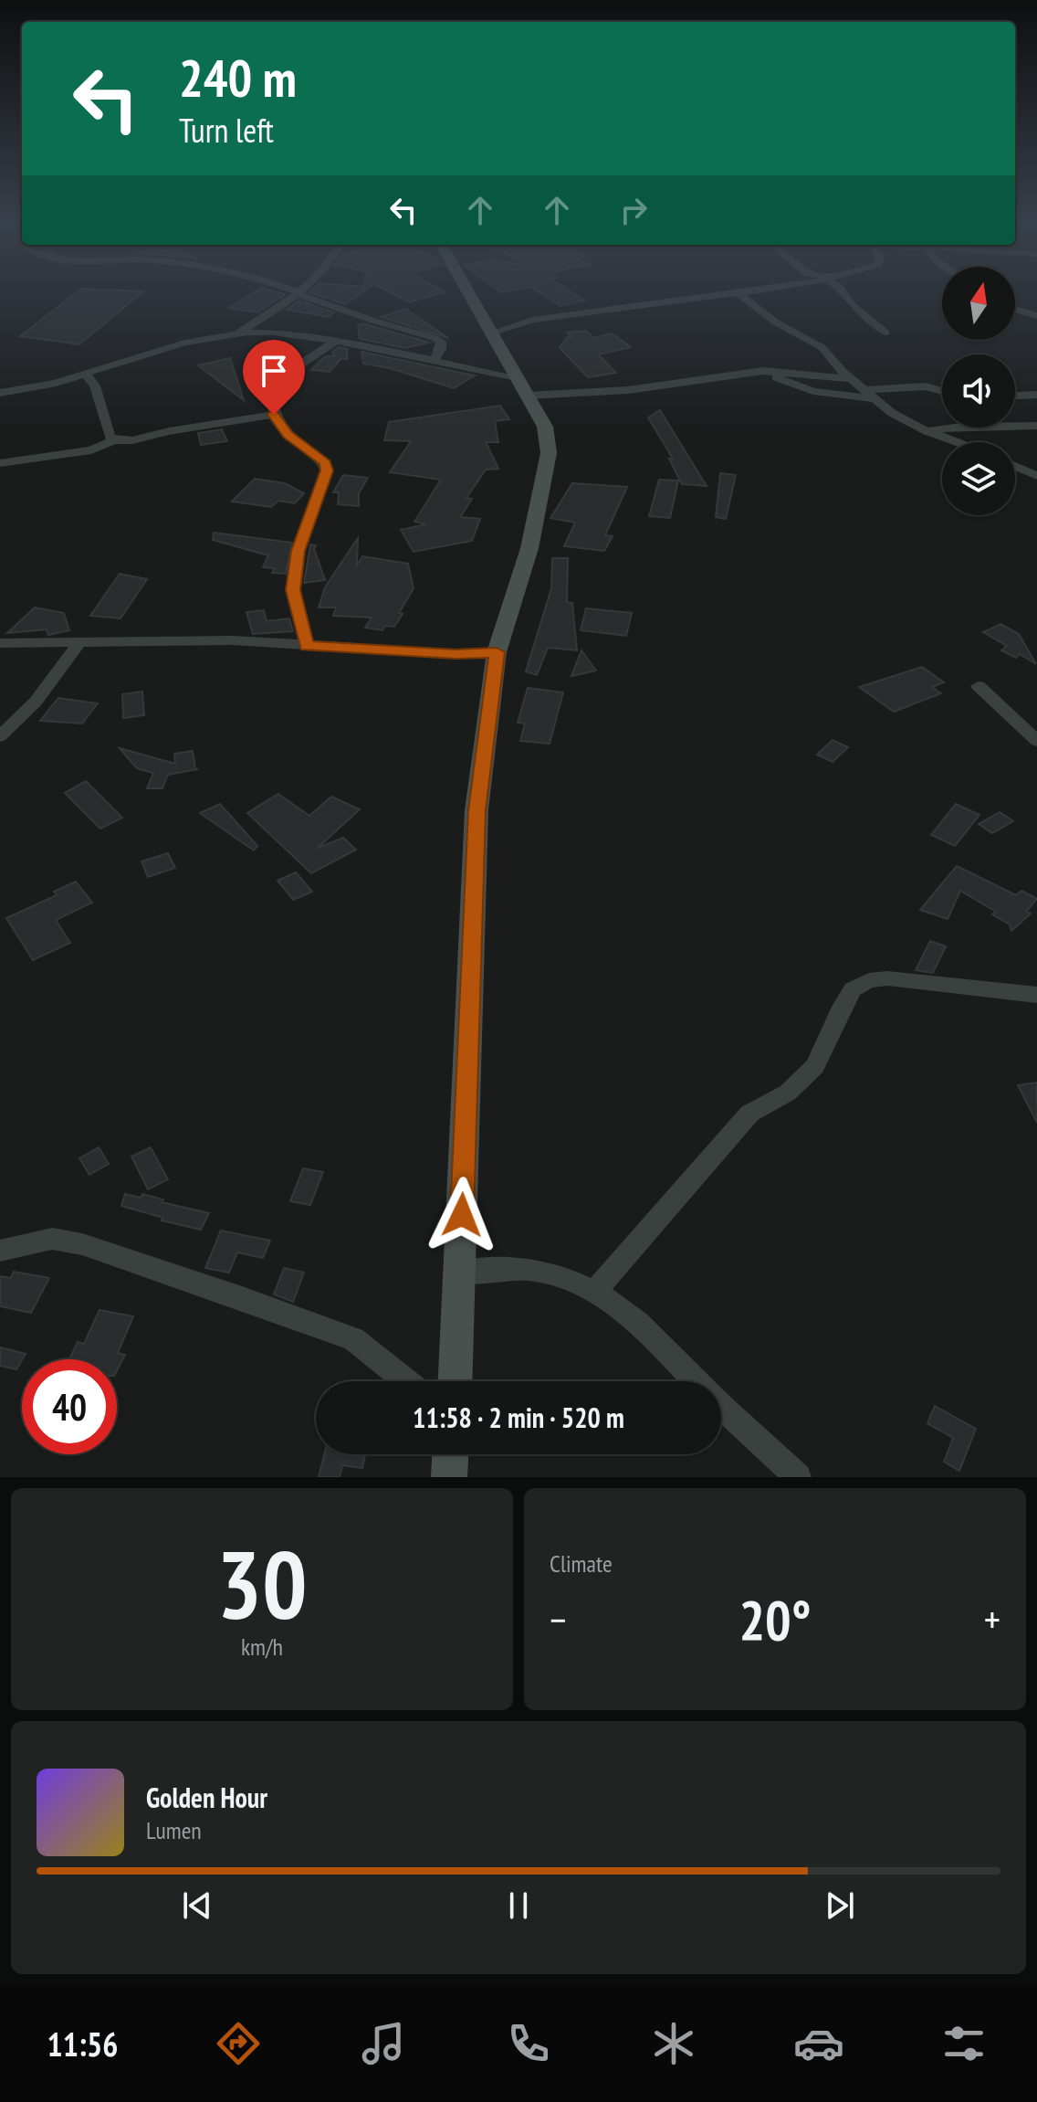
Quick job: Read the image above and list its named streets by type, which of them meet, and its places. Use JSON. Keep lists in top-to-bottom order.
{
  "north": "top",
  "page": {
    "turn": ["240 m", "Turn left"],
    "limit": "40",
    "trip": "11:58 · 2 min · 520 m",
    "tile": [
      ["30", "km/h"],
      "Climate"
    ],
    "heat": ["−", "20°", "+"],
    "song": ["Golden Hour", "Lumen"],
    "tabs": "11:56"
  }
}
